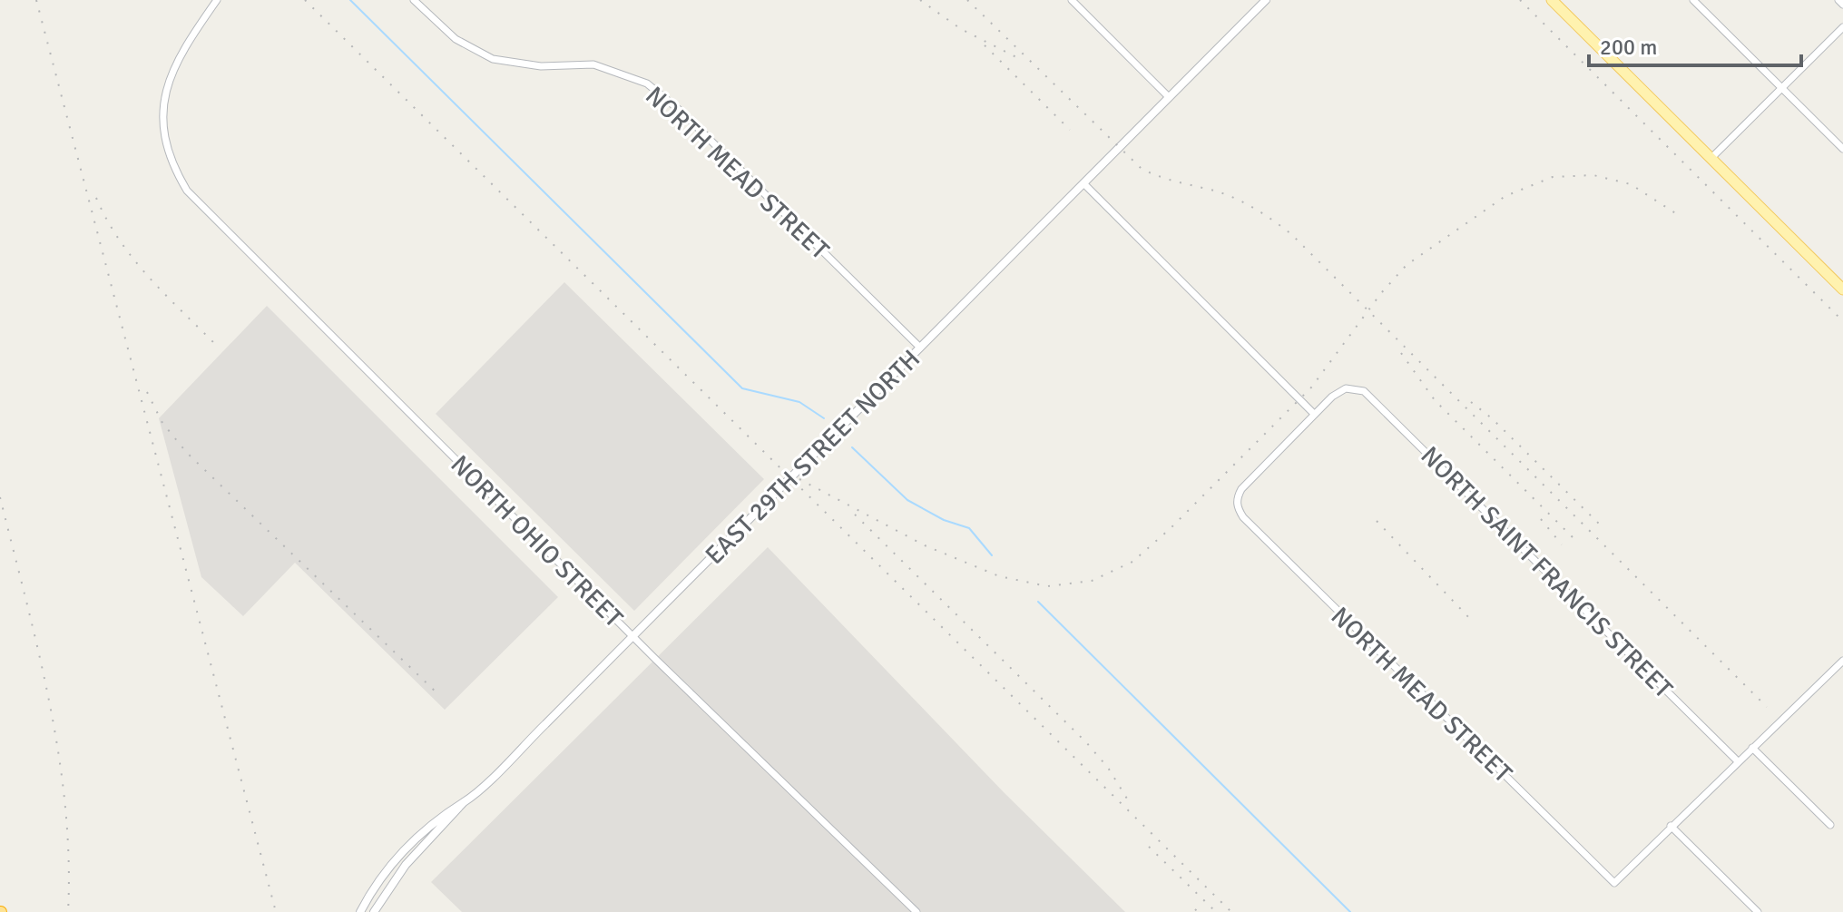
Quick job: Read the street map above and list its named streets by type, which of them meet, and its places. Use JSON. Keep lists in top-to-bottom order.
{
  "streets": {
    "street": [
      "NORTH MEAD STREET",
      "EAST 29TH STREET NORTH",
      "NORTH OHIO STREET",
      "NORTH SAINT FRANCIS STREET"
    ]
  },
  "crossings": [
    ["NORTH MEAD STREET", "EAST 29TH STREET NORTH"],
    ["NORTH MEAD STREET", "NORTH SAINT FRANCIS STREET"],
    ["EAST 29TH STREET NORTH", "NORTH OHIO STREET"]
  ],
  "scale_bar": "200 m"
}
